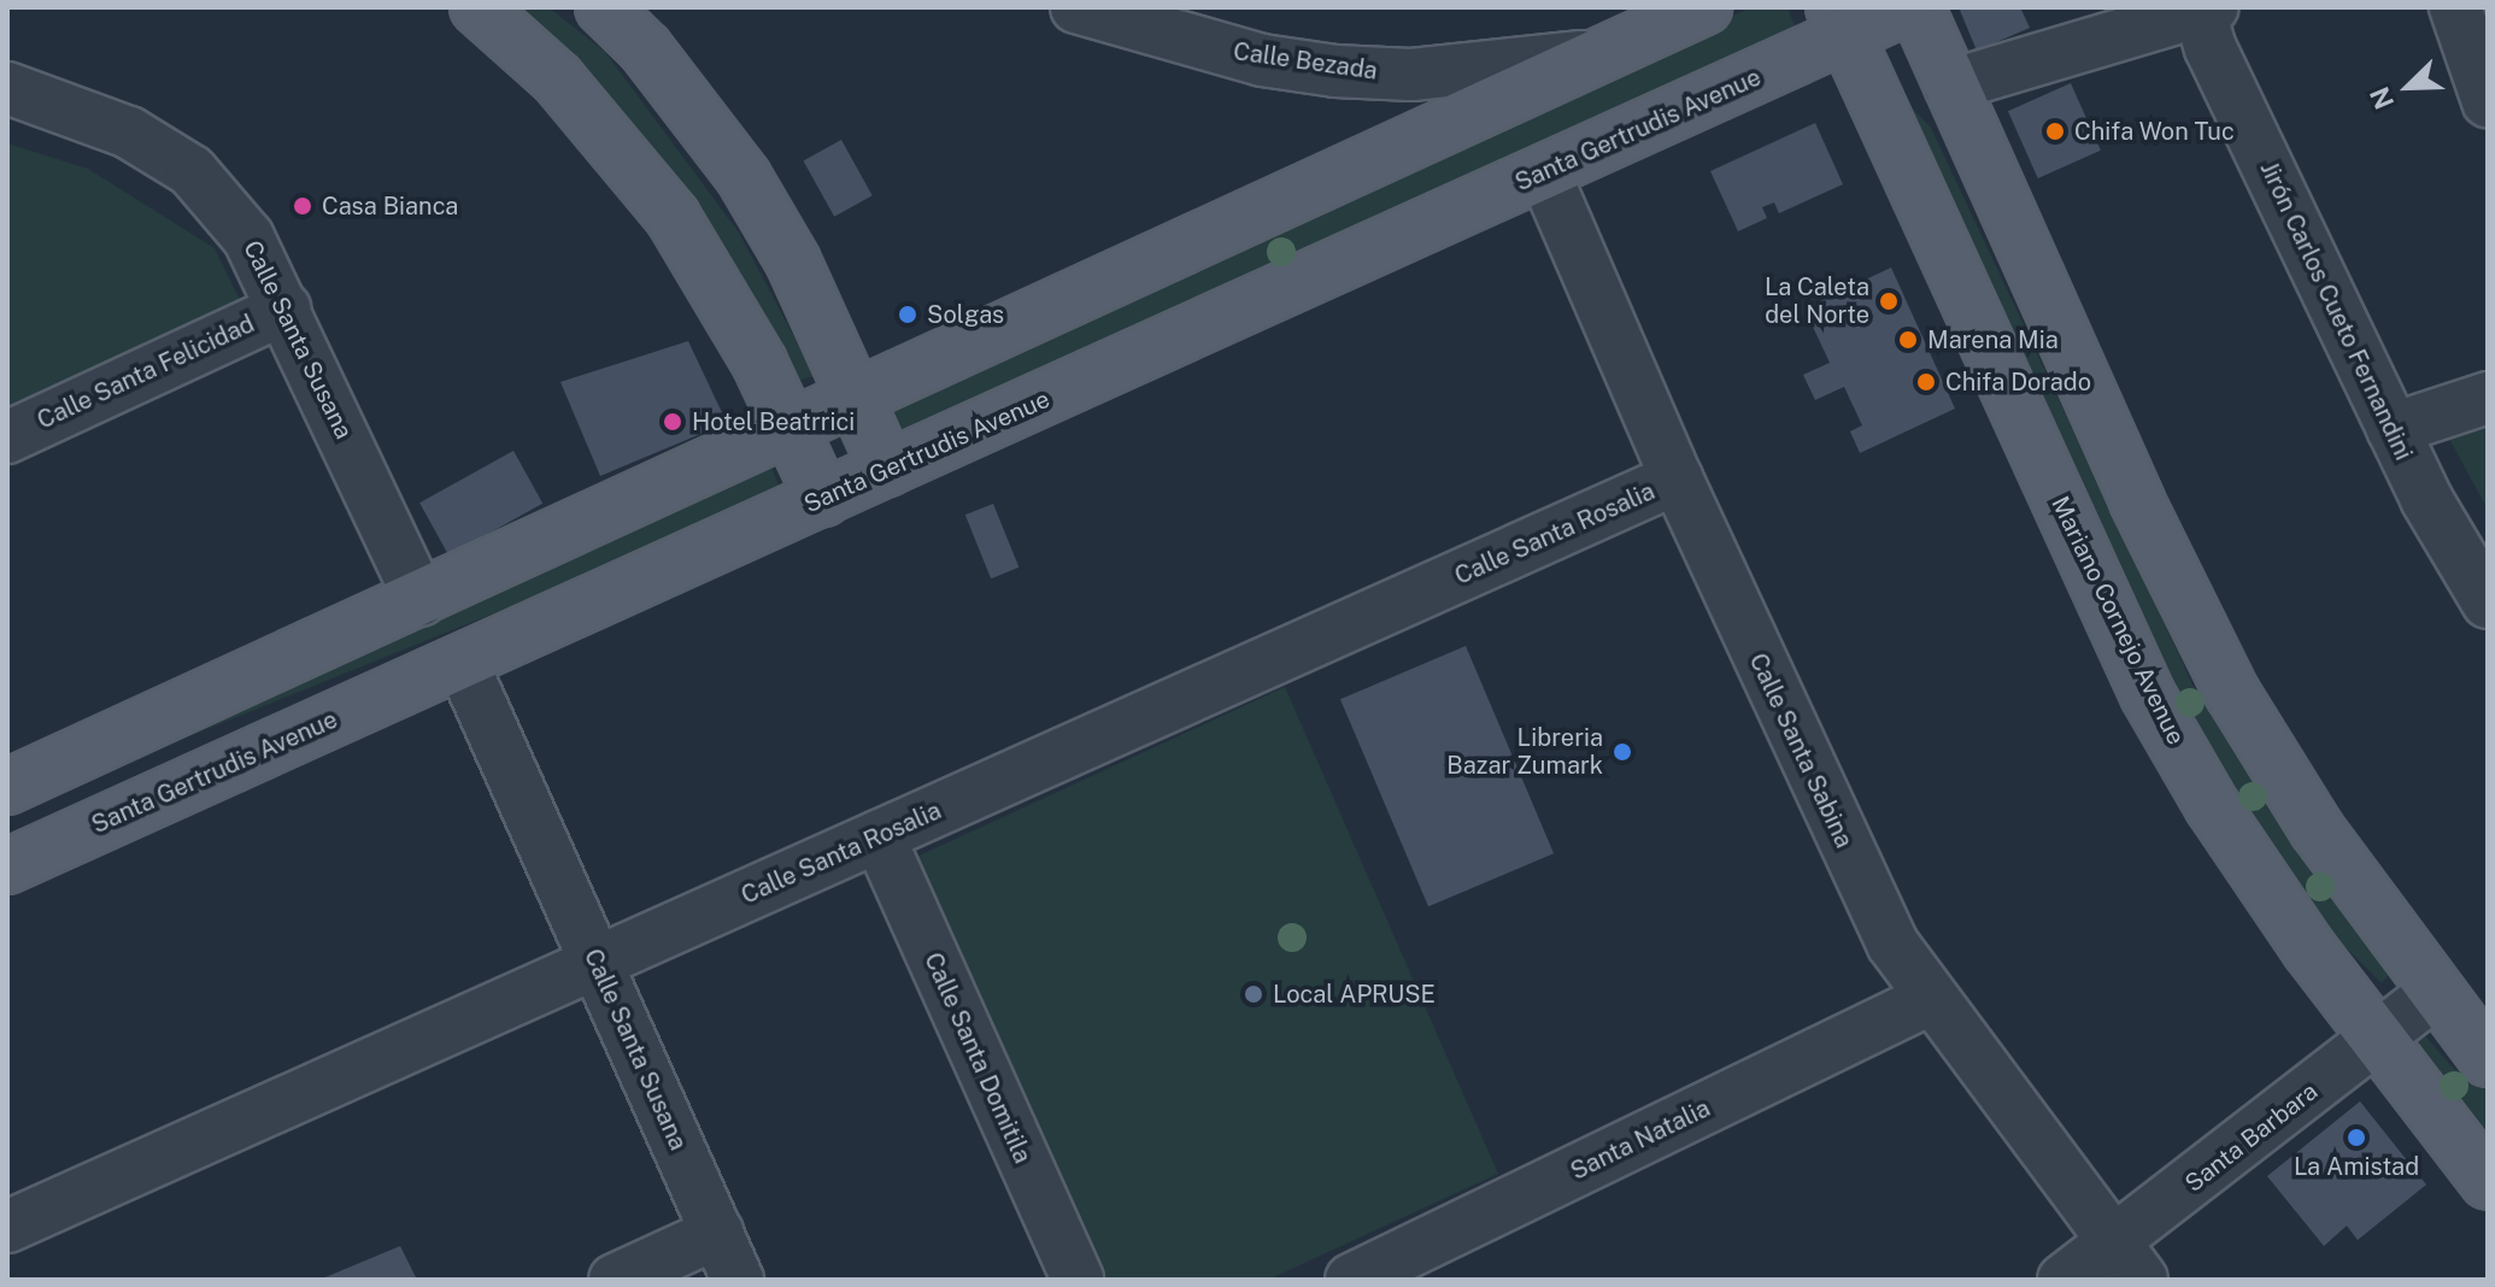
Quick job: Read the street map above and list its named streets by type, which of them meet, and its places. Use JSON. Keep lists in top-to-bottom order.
{
  "streets": {
    "main road": ["Santa Gertrudis Avenue", "Mariano Cornejo Avenue"],
    "street": [
      "Calle Bezada",
      "Jirón Carlos Cueto Fernandini",
      "Calle Santa Susana",
      "Calle Santa Felicidad",
      "Calle Santa Rosalia",
      "Calle Santa Sabina",
      "Calle Santa Domitila",
      "Santa Barbara",
      "Santa Natalia"
    ]
  },
  "crossings": [
    ["Santa Gertrudis Avenue", "Calle Santa Susana"],
    ["Santa Gertrudis Avenue", "Mariano Cornejo Avenue"],
    ["Santa Gertrudis Avenue", "Calle Santa Sabina"],
    ["Calle Santa Susana", "Calle Santa Felicidad"],
    ["Calle Santa Susana", "Calle Santa Rosalia"],
    ["Calle Santa Rosalia", "Calle Santa Sabina"],
    ["Calle Santa Rosalia", "Calle Santa Domitila"],
    ["Mariano Cornejo Avenue", "Santa Barbara"],
    ["Calle Santa Sabina", "Santa Barbara"],
    ["Calle Santa Sabina", "Santa Natalia"]
  ],
  "places": [
    "Chifa Won Tuc",
    "Casa Bianca",
    "La Caleta del Norte",
    "Solgas",
    "Marena Mia",
    "Chifa Dorado",
    "Hotel Beatrrici",
    "Libreria Bazar Zumark",
    "Local APRUSE",
    "La Amistad"
  ],
  "north": "bottom left"
}
